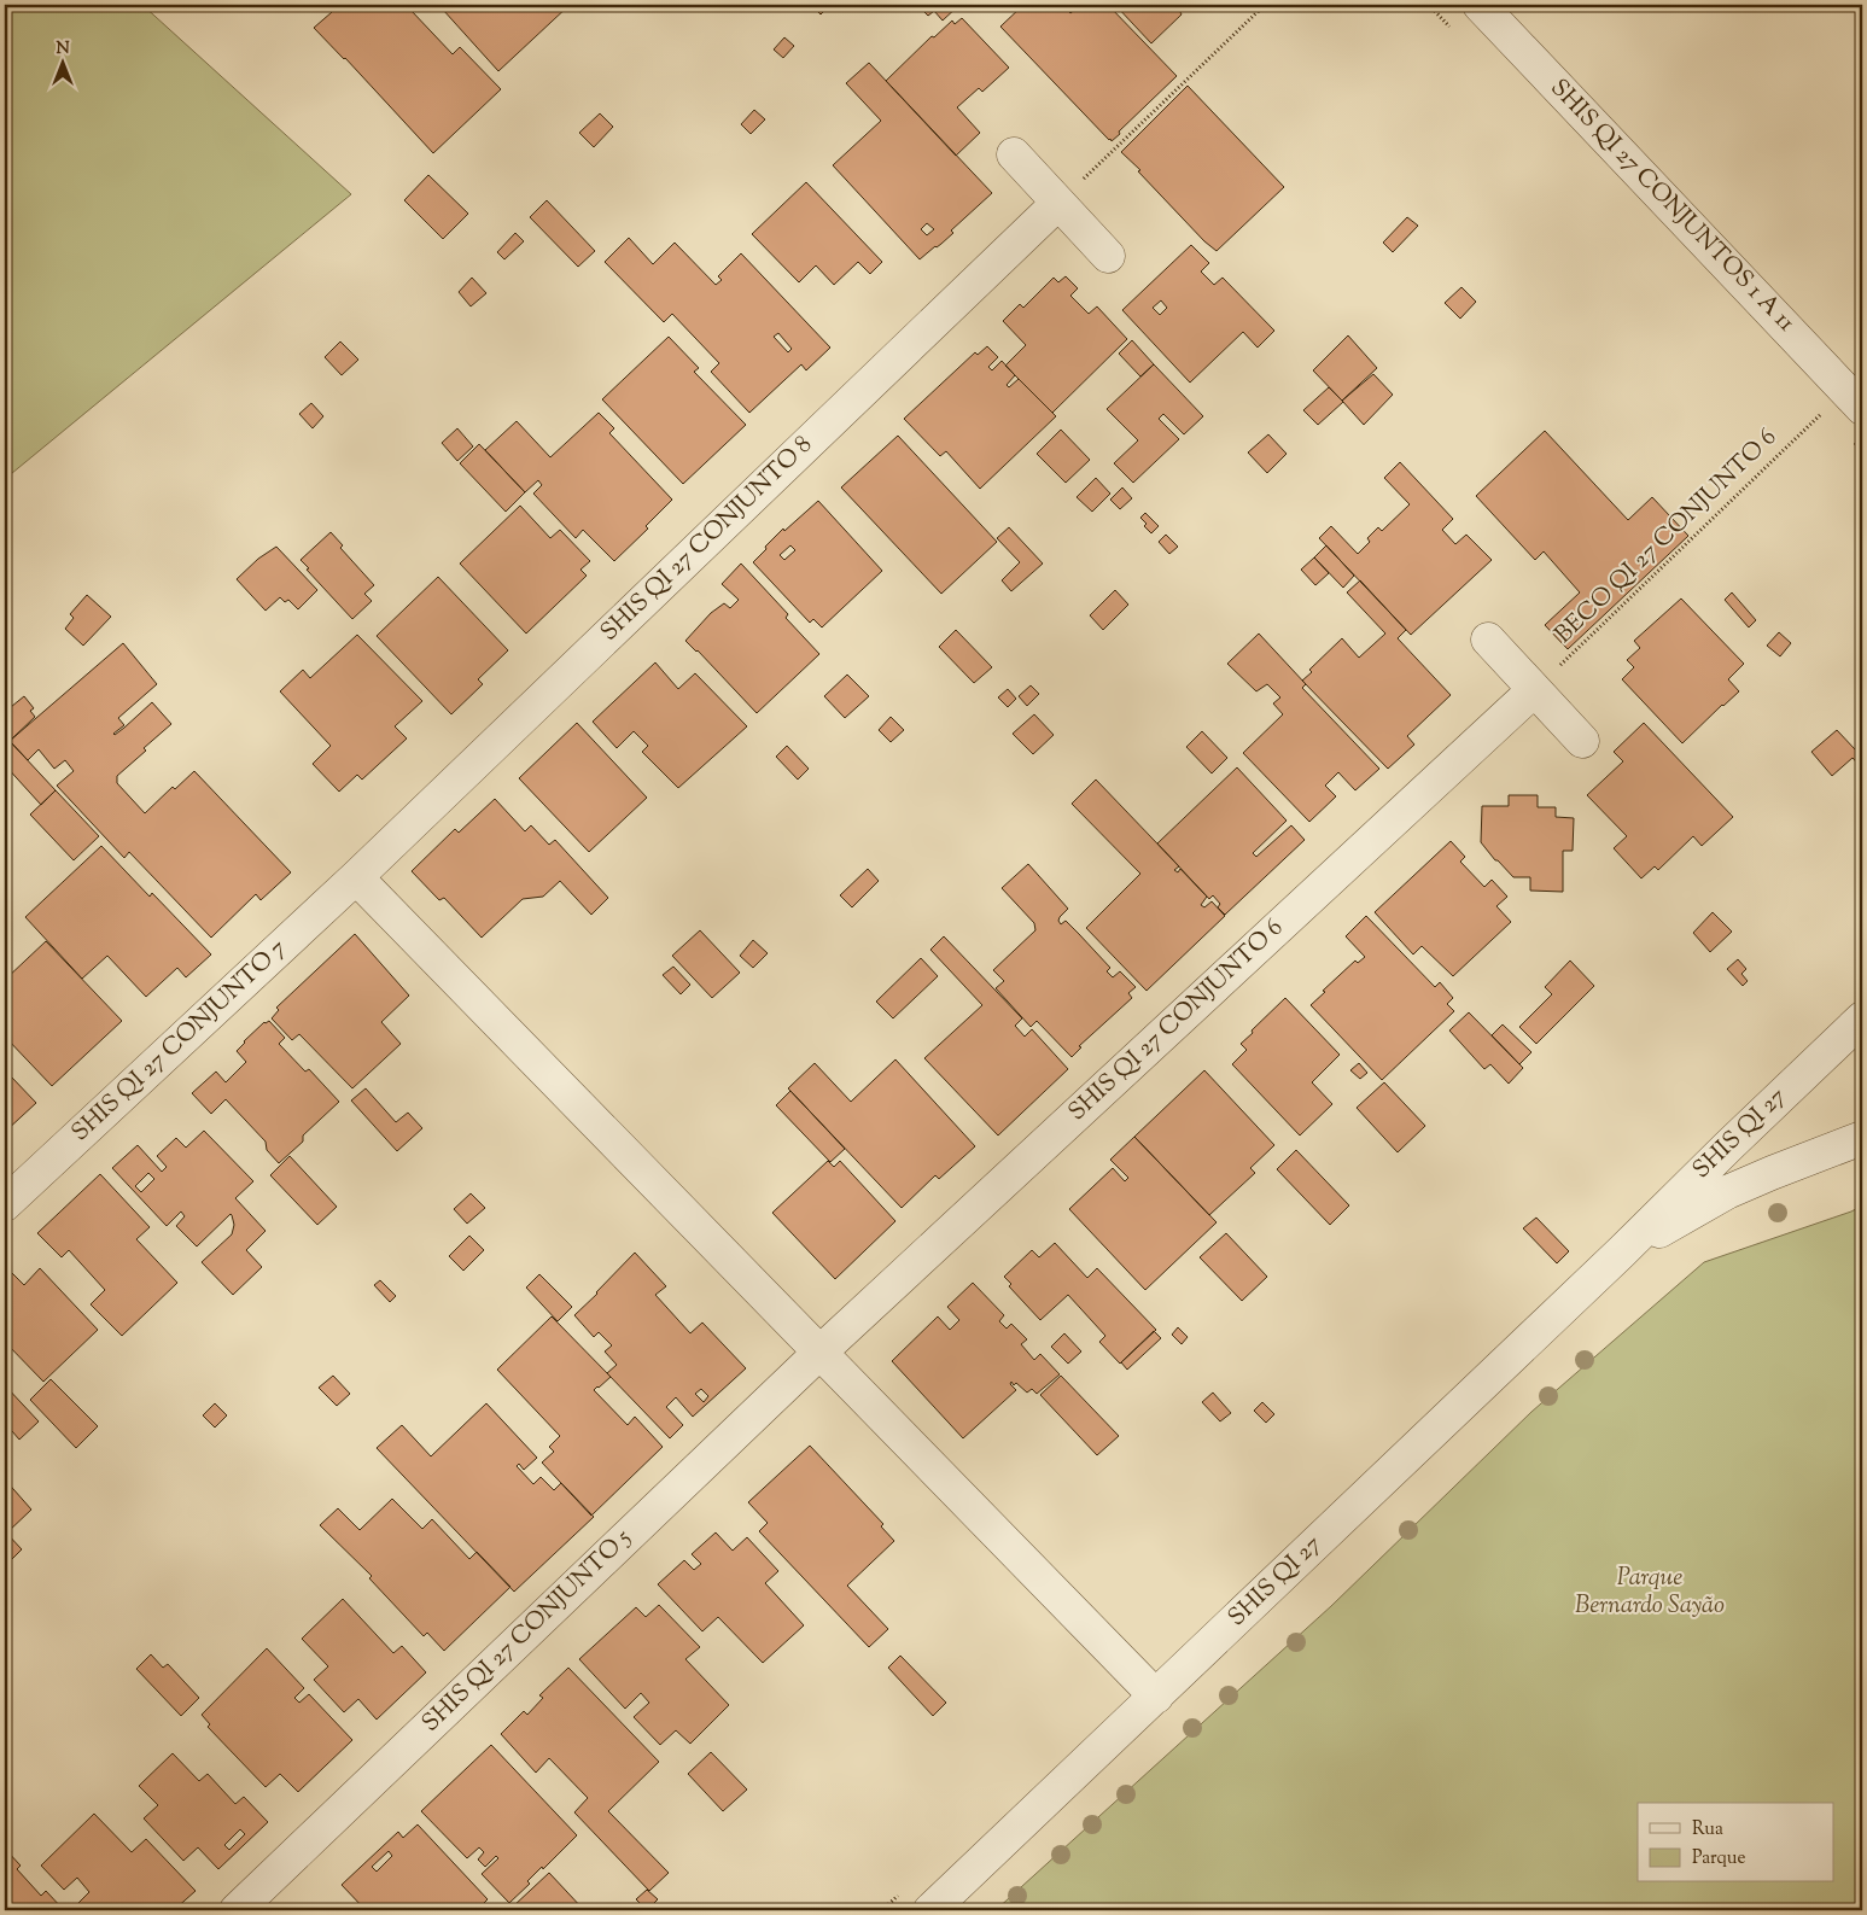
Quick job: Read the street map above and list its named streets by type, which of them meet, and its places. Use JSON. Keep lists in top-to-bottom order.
{
  "streets": {
    "street": [
      "SHIS QI 27 CONJUNTOS 1 A 11",
      "SHIS QI 27 CONJUNTO 8",
      "SHIS QI 27 CONJUNTO 6",
      "SHIS QI 27 CONJUNTO 7",
      "SHIS QI 27",
      "SHIS QI 27 CONJUNTO 5"
    ],
    "path": ["BECO QI 27 CONJUNTO 6"]
  },
  "crossings": [
    ["BECO QI 27 CONJUNTO 6", "SHIS QI 27 CONJUNTO 6"],
    ["SHIS QI 27 CONJUNTO 8", "SHIS QI 27 CONJUNTO 7"],
    ["SHIS QI 27 CONJUNTO 6", "SHIS QI 27 CONJUNTO 5"]
  ],
  "parks": ["Parque Bernardo Sayão"],
  "legend": ["Rua", "Parque"],
  "north": "top"
}
